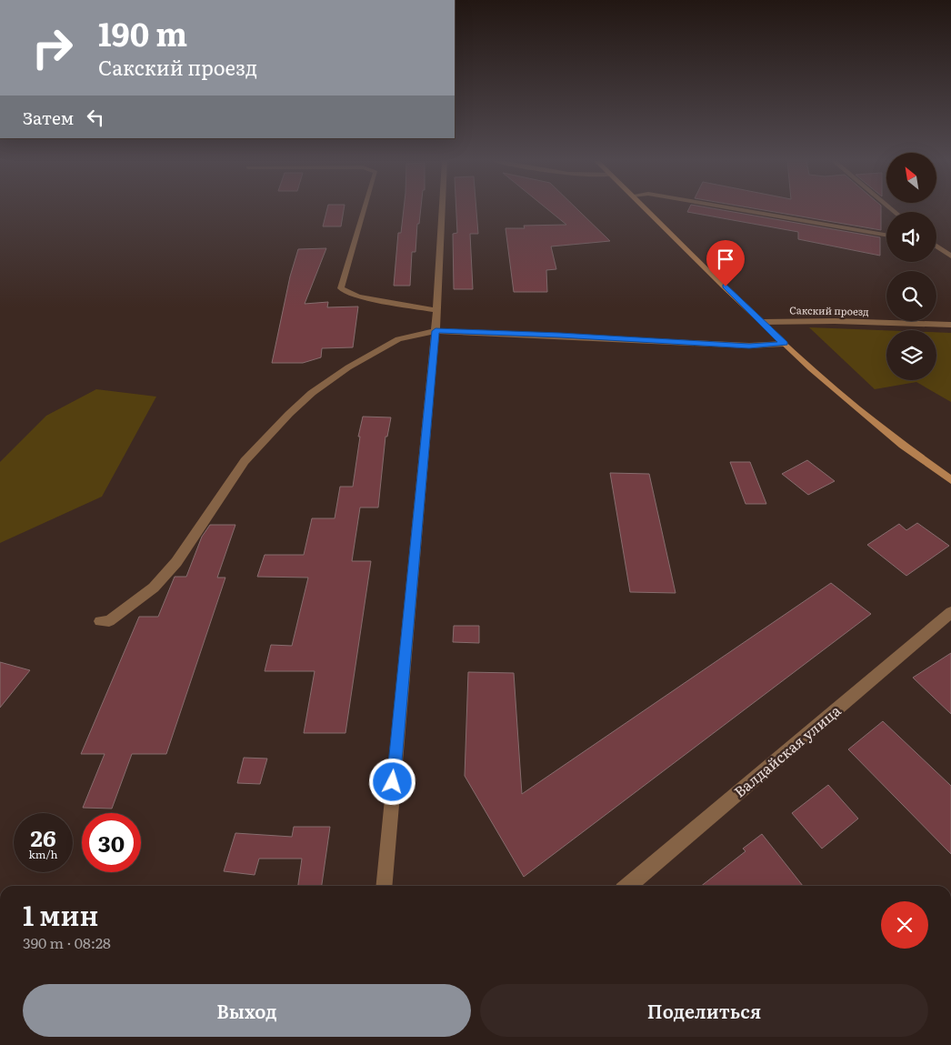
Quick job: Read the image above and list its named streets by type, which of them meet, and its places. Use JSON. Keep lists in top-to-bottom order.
{
  "streets": {
    "street": ["Сакский проезд", "Валдайская улица"]
  },
  "north": "top left",
  "page": {
    "turn": ["190 m", "Сакский проезд"],
    "then": "Затем",
    "speed": "26 km/h",
    "limit": "30",
    "heading": ["1 мин", "390 m · 08:28"],
    "buttons": ["Выход", "Поделиться"]
  }
}
